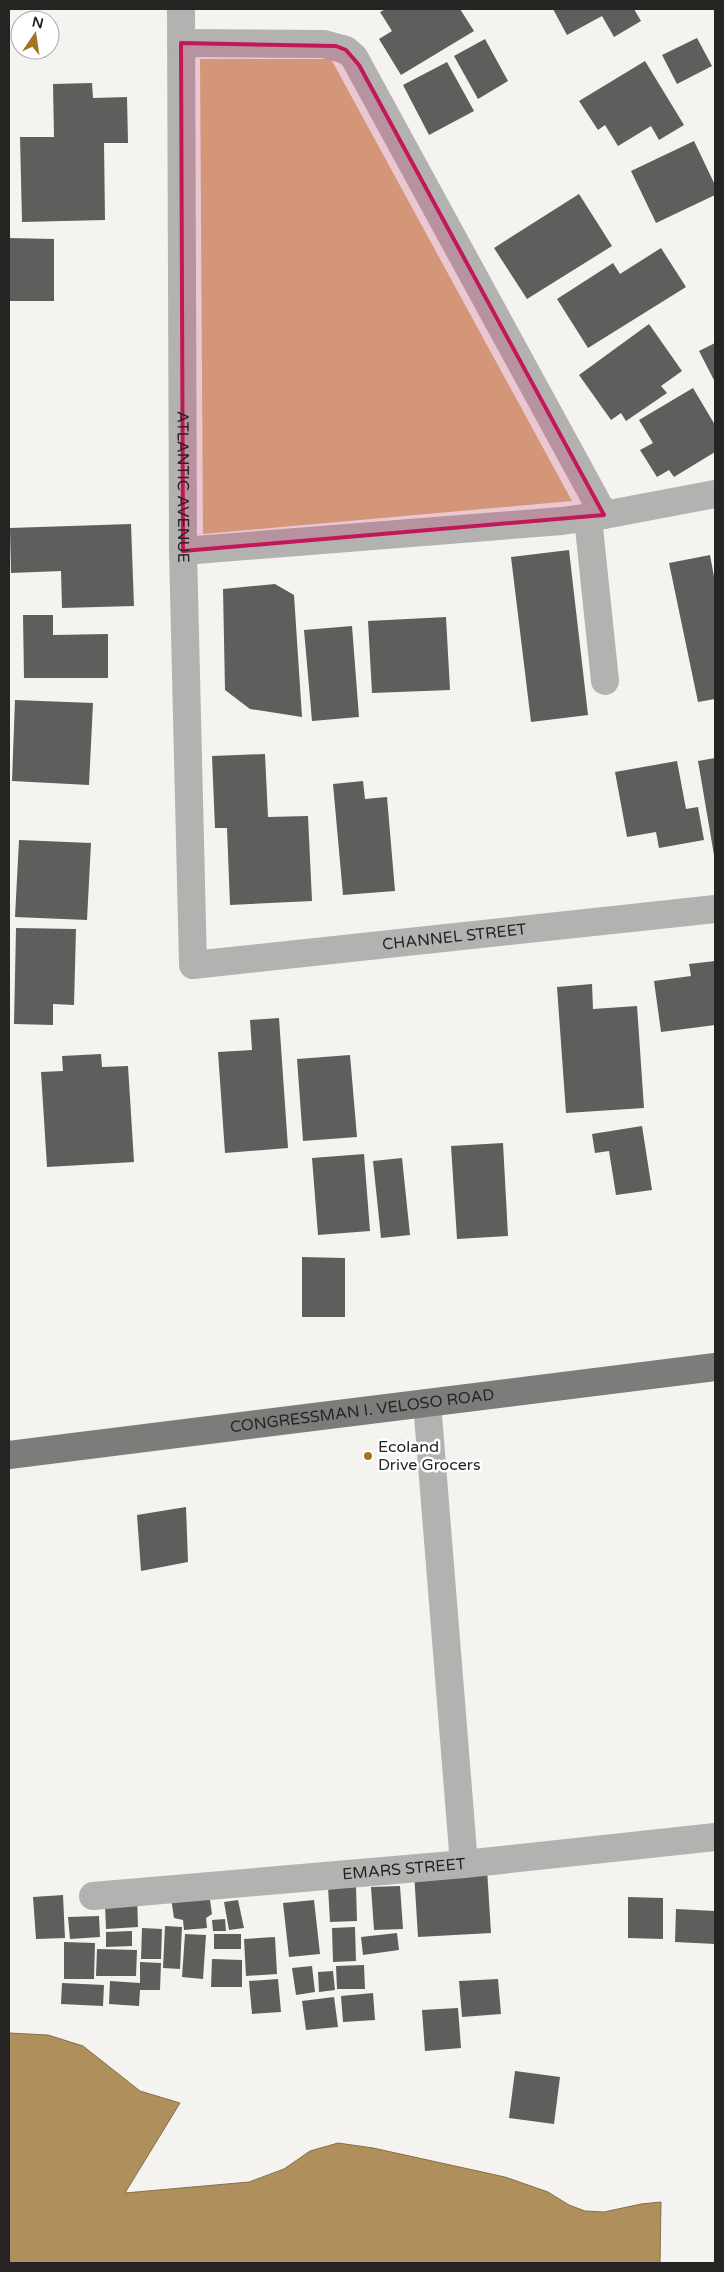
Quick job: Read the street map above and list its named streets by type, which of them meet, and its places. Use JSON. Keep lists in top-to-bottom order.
{
  "streets": {
    "main road": ["CONGRESSMAN I. VELOSO ROAD"],
    "street": ["ATLANTIC AVENUE", "CHANNEL STREET", "EMARS STREET"]
  },
  "crossings": [
    ["ATLANTIC AVENUE", "CHANNEL STREET"]
  ],
  "places": ["Ecoland Drive Grocers"],
  "north": "top"
}
